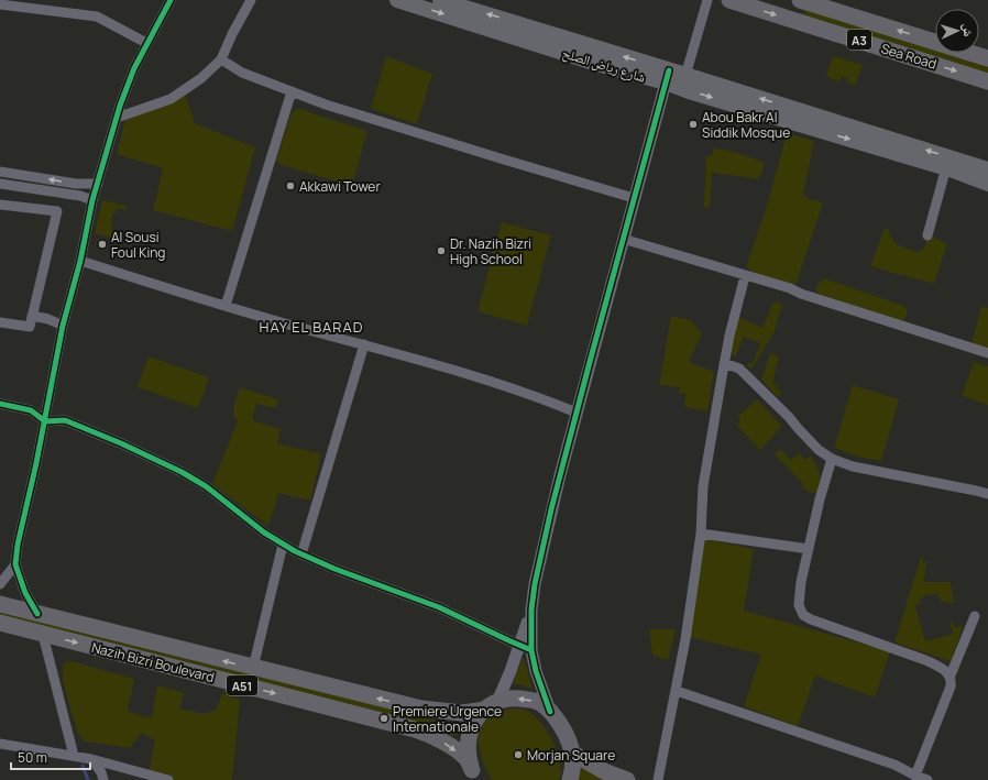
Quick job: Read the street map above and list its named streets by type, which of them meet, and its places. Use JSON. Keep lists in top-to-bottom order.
{
  "streets": {
    "highway": [
      "A3",
      "Sea Road",
      "Nazih Bizri Boulevard",
      "A51"
    ],
    "main road": ["شارع رياض الصلح"]
  },
  "crossings": [
    ["Nazih Bizri Boulevard", "A51"]
  ],
  "districts": ["HAY EL BARAD"],
  "places": [
    "Abou Bakr Al Siddik Mosque",
    "Akkawi Tower",
    "Al Sousi Foul King",
    "Dr. Nazih Bizri High School",
    "Premiere Urgence Internationale",
    "Morjan Square"
  ],
  "scale_bar": "50 m",
  "north": "right"
}
